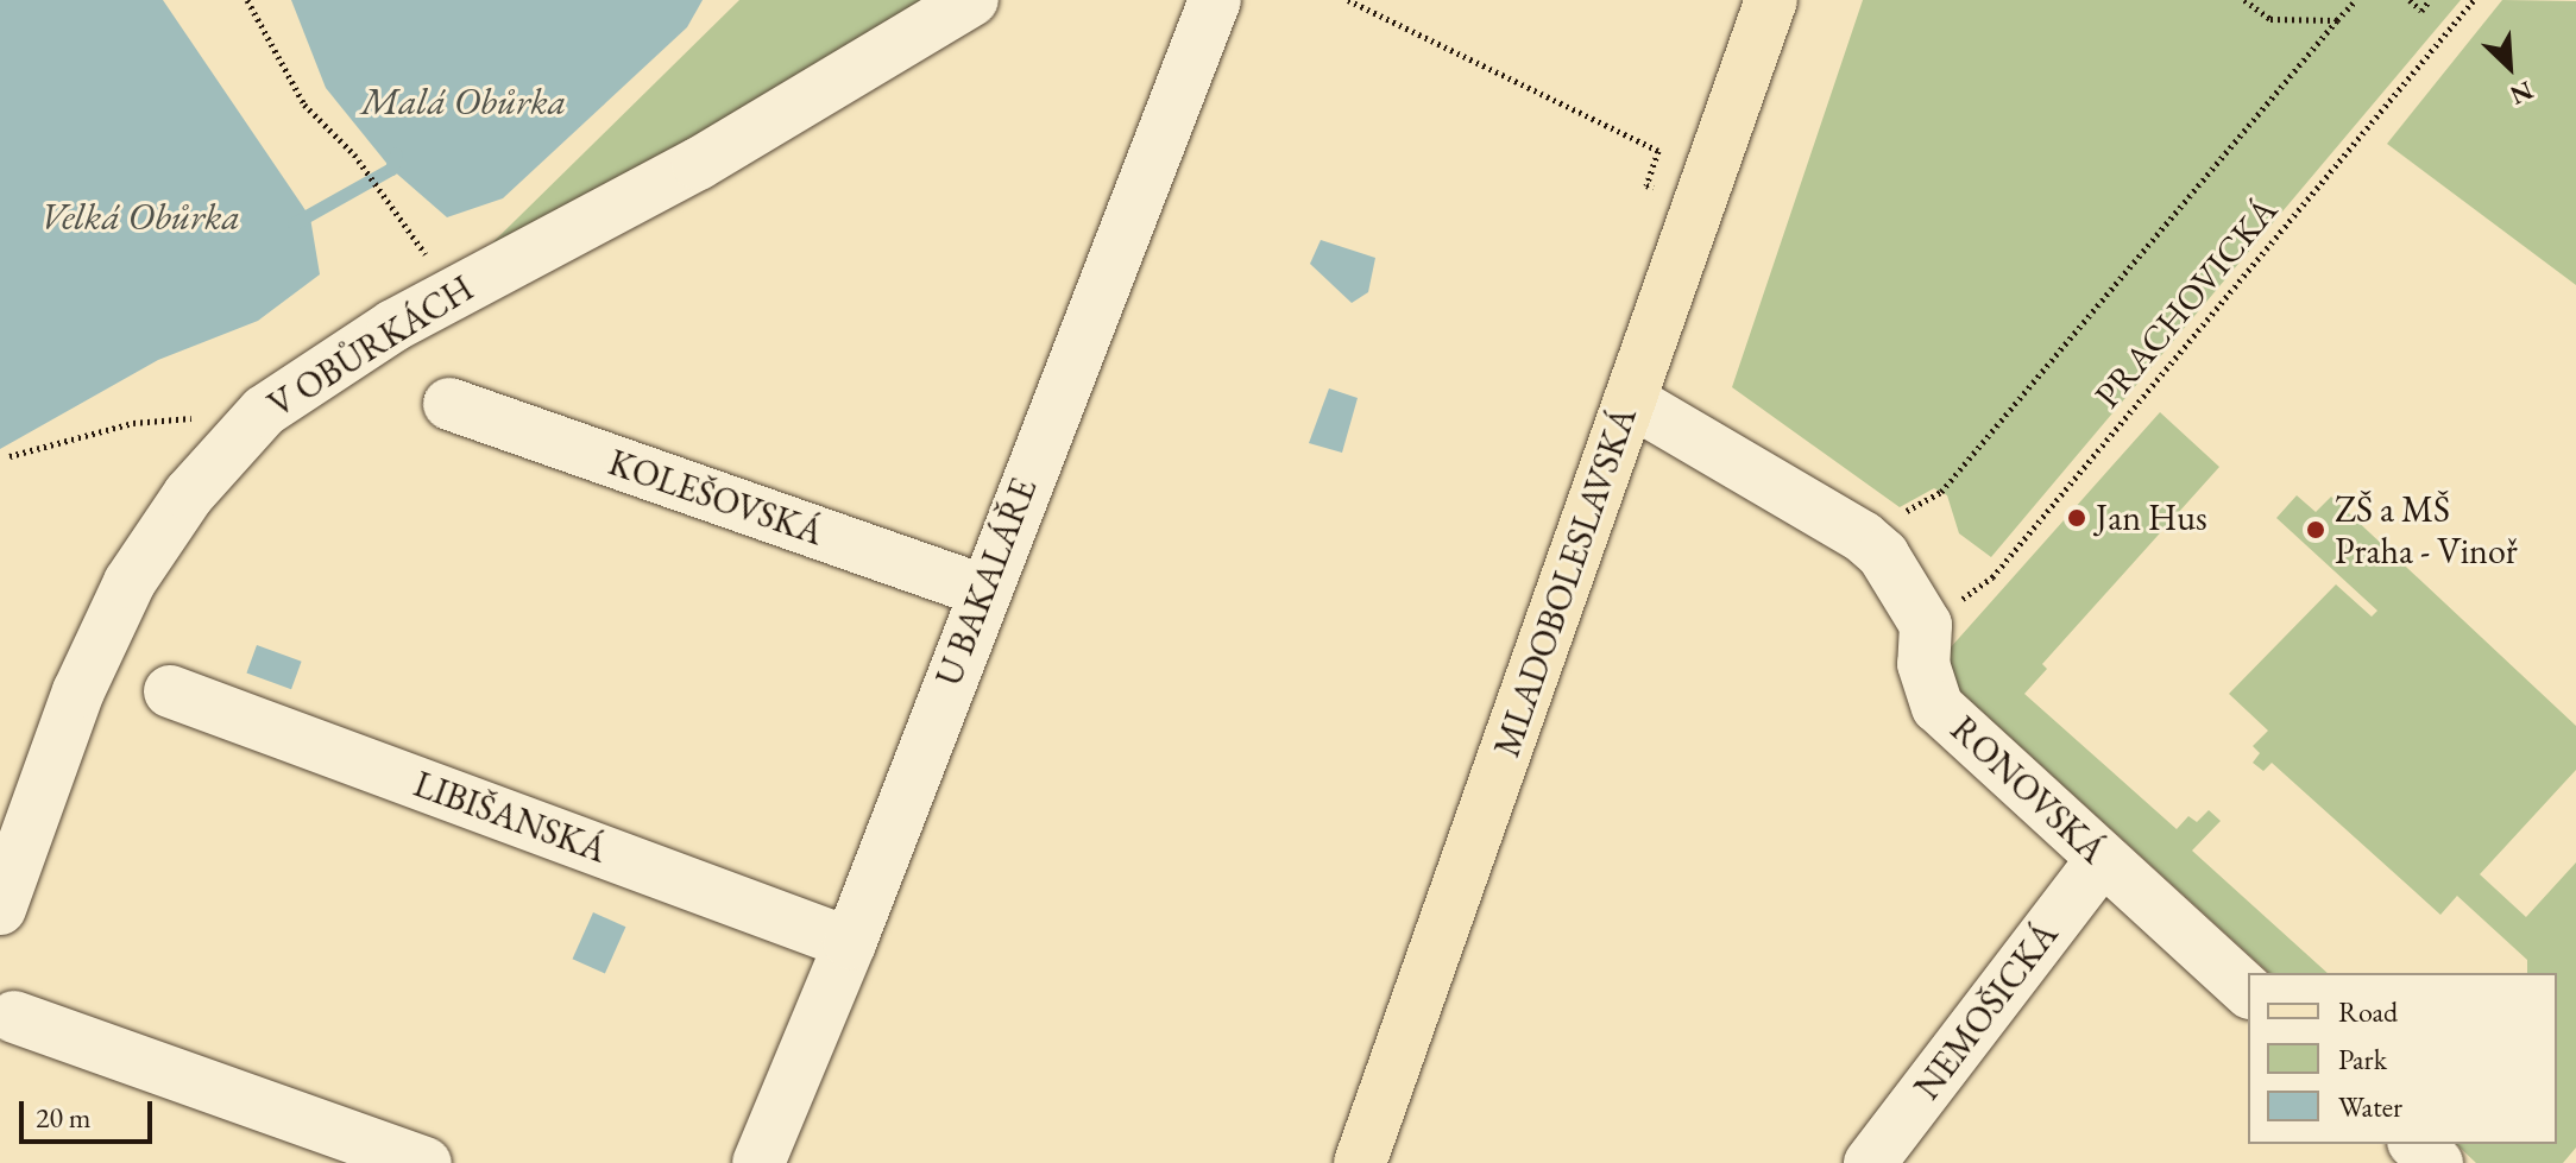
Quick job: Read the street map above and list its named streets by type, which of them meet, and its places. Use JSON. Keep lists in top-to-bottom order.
{
  "streets": {
    "main road": ["MLADOBOLESLAVSKÁ"],
    "street": [
      "V OBŮRKÁCH",
      "KOLEŠOVSKÁ",
      "U BAKALÁŘE",
      "RONOVSKÁ",
      "LIBIŠANSKÁ",
      "NEMOŠICKÁ"
    ],
    "path": ["PRACHOVICKÁ"]
  },
  "crossings": [
    ["PRACHOVICKÁ", "RONOVSKÁ"],
    ["KOLEŠOVSKÁ", "U BAKALÁŘE"],
    ["U BAKALÁŘE", "LIBIŠANSKÁ"],
    ["RONOVSKÁ", "NEMOŠICKÁ"]
  ],
  "water": ["Malá Obůrka", "Velká Obůrka"],
  "places": ["Jan Hus", "ZŠ a MŠ Praha - Vinoř"],
  "legend": ["Road", "Park", "Water"],
  "scale_bar": "20 m",
  "north": "bottom right"
}
